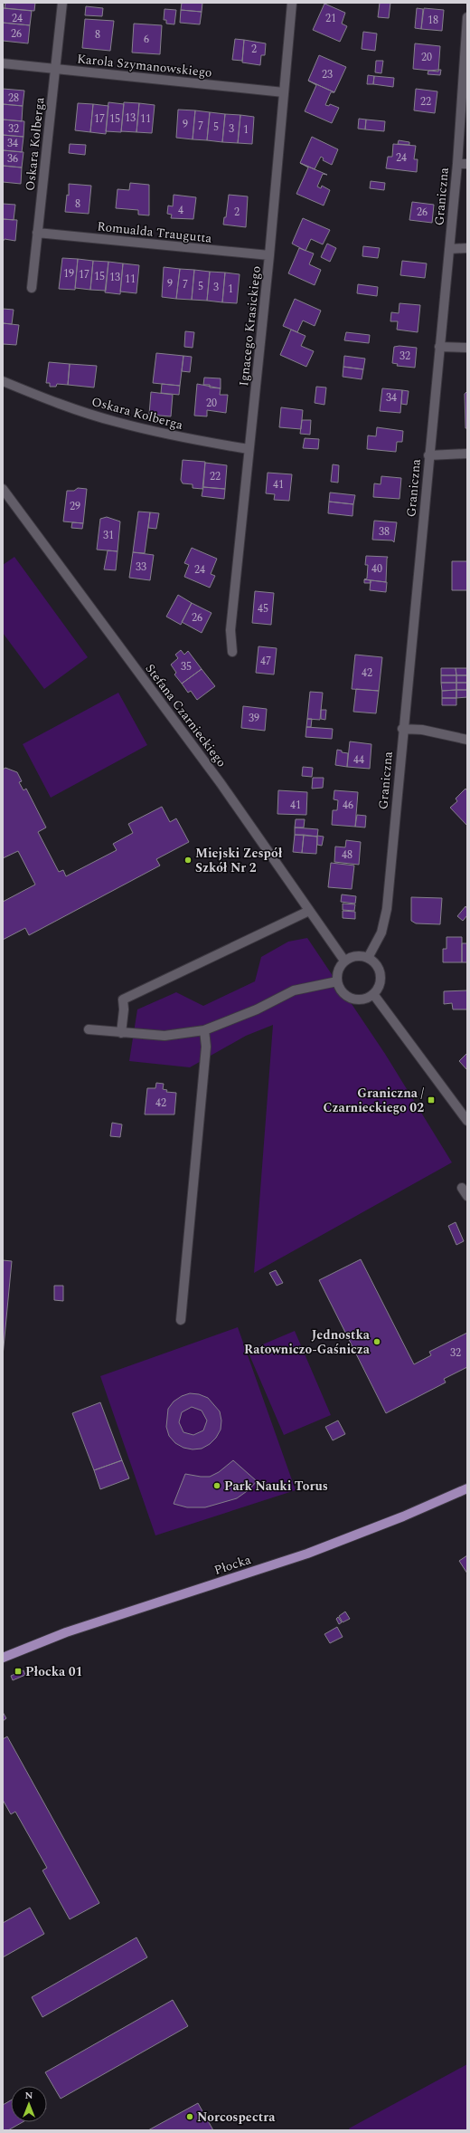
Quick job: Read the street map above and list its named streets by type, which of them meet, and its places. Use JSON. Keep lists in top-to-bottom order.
{
  "streets": {
    "main road": ["Płocka"],
    "street": [
      "Karola Szymanowskiego",
      "Oskara Kolberga",
      "Graniczna",
      "Romualda Traugutta",
      "Ignacego Krasickiego",
      "Stefana Czarnieckiego"
    ]
  },
  "crossings": [
    ["Karola Szymanowskiego", "Oskara Kolberga"],
    ["Karola Szymanowskiego", "Ignacego Krasickiego"],
    ["Oskara Kolberga", "Romualda Traugutta"],
    ["Oskara Kolberga", "Ignacego Krasickiego"],
    ["Graniczna", "Stefana Czarnieckiego"],
    ["Romualda Traugutta", "Ignacego Krasickiego"]
  ],
  "places": {
    "other": [
      "Miejski Zespół Szkół Nr 2",
      "Jednostka Ratowniczo-Gaśnicza",
      "Park Nauki Torus",
      "Norcospectra"
    ],
    "transit": ["Graniczna / Czarnieckiego 02", "Płocka 01"]
  },
  "house_numbers": [
    "24",
    "21",
    "18",
    "26",
    "8",
    "6",
    "2",
    "20",
    "23",
    "28",
    "22",
    "13",
    "17",
    "15",
    "11",
    "9",
    "7",
    "5",
    "32",
    "3",
    "1",
    "34",
    "24",
    "36",
    "8",
    "4",
    "2",
    "26",
    "19",
    "17",
    "15",
    "13",
    "11",
    "9",
    "7",
    "5",
    "3",
    "1",
    "32",
    "34",
    "20",
    "22",
    "41",
    "29",
    "38",
    "31",
    "33",
    "40",
    "24",
    "45",
    "26",
    "47",
    "35",
    "42",
    "39",
    "44",
    "41",
    "46",
    "48",
    "42",
    "32"
  ],
  "north": "top"
}
